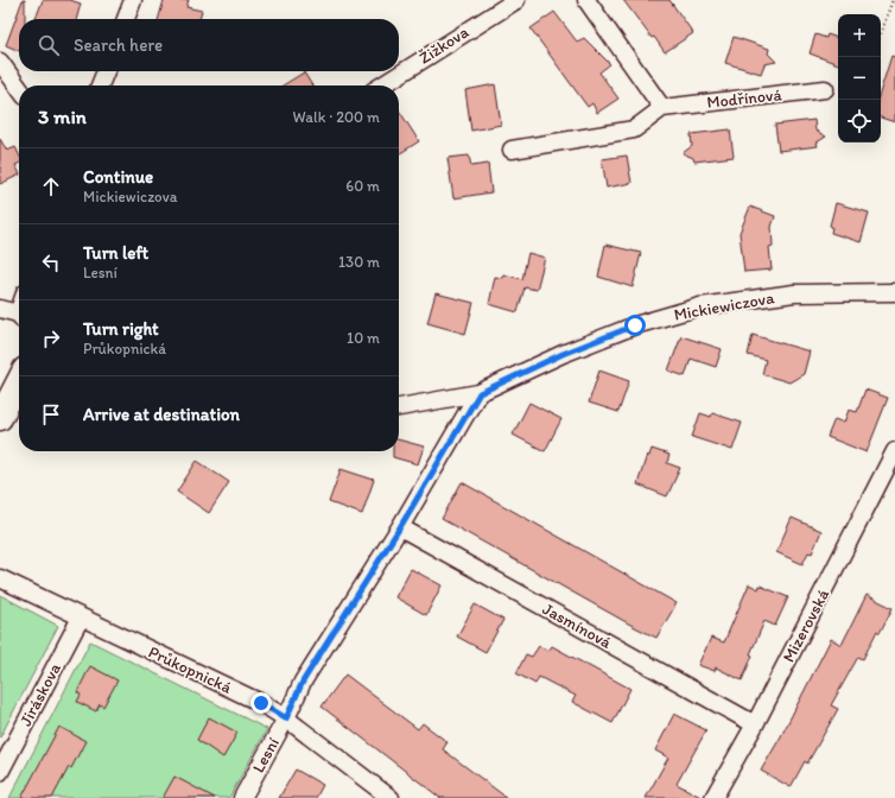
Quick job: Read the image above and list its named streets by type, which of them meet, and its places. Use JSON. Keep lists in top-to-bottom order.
{
  "streets": {
    "street": [
      "Žižkova",
      "Modřínová",
      "Mickiewiczova",
      "Jasmínová",
      "Mizerovská",
      "Průkopnická",
      "Jiráskova",
      "Lesní"
    ]
  },
  "crossings": [
    ["Mickiewiczova", "Lesní"],
    ["Jasmínová", "Mizerovská"],
    ["Jasmínová", "Lesní"],
    ["Průkopnická", "Jiráskova"],
    ["Průkopnická", "Lesní"]
  ],
  "page": {
    "map_buttons": ["+", "−"],
    "search": "Search here",
    "heading": ["3 min", "Walk · 200 m"],
    "list": [
      ["Continue", "Mickiewiczova", "60 m"],
      ["Turn left", "Lesní", "130 m"],
      ["Turn right", "Průkopnická", "10 m"],
      "Arrive at destination"
    ]
  }
}
